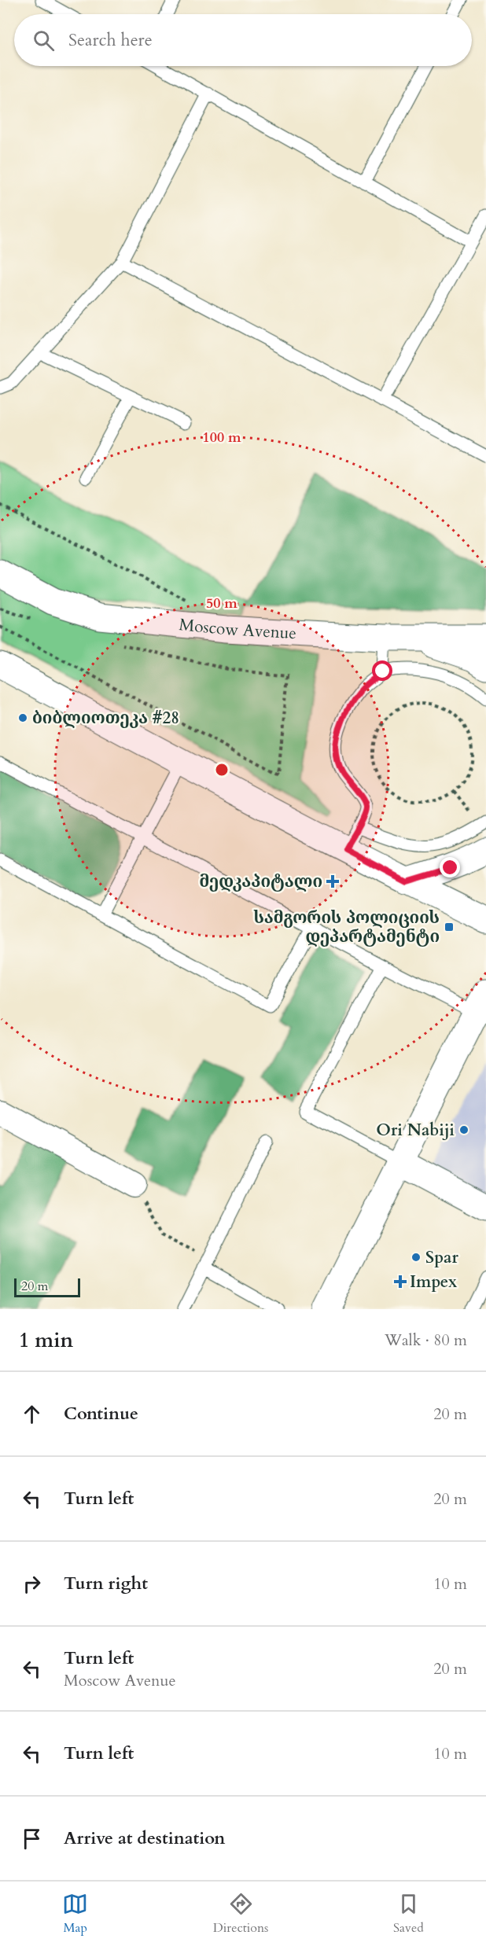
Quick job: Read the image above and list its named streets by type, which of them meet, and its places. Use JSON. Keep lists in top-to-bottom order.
{
  "streets": {
    "main road": ["Moscow Avenue"]
  },
  "places": {
    "other": ["ბიბლიოთეკა #28", "Ori Nabiji", "Spar"],
    "health": ["მედკაპიტალი", "Impex"],
    "transit": ["სამგორის პოლიციის დეპარტამენტი"]
  },
  "scale_bar": "20 m",
  "page": {
    "search": "Search here",
    "scale": "20 m",
    "heading": ["1 min", "Walk · 80 m"],
    "list": [
      ["Continue", "20 m"],
      ["Turn left", "20 m"],
      ["Turn right", "10 m"],
      ["Turn left", "Moscow Avenue", "20 m"],
      ["Turn left", "10 m"],
      "Arrive at destination"
    ],
    "nav": ["Map", "Directions", "Saved"]
  },
  "rings": ["100 m", "50 m"]
}
